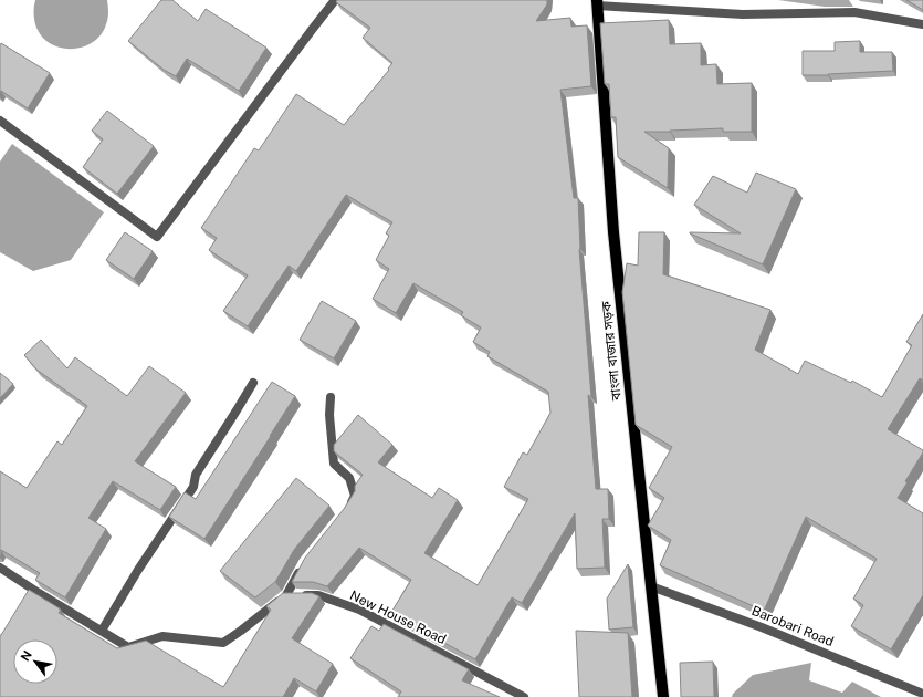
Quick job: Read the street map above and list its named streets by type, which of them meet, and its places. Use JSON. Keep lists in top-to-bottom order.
{
  "streets": {
    "main road": ["বাংলা বাজার সড়ক"],
    "street": ["New House Road", "Barobari Road"]
  },
  "crossings": [
    ["বাংলা বাজার সড়ক", "Barobari Road"]
  ],
  "north": "top left"
}
